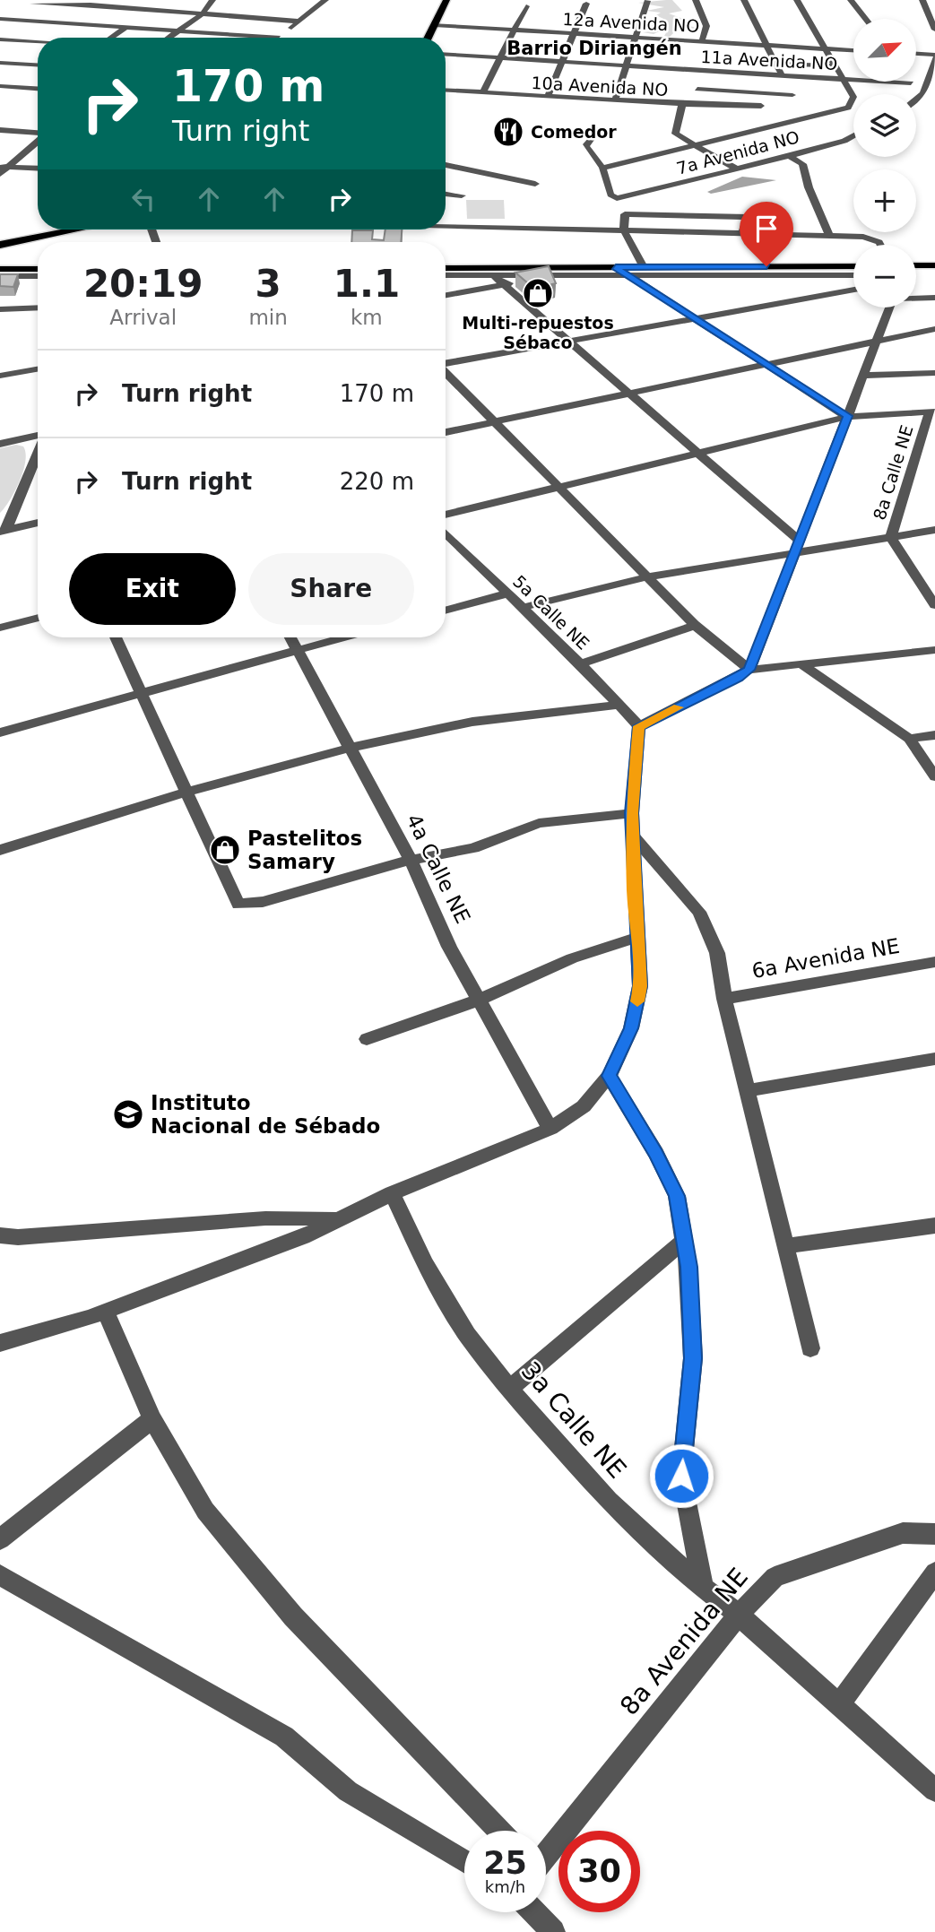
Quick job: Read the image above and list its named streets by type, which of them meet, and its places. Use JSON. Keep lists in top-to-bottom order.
{
  "streets": {
    "street": [
      "12a Avenida NO",
      "11a Avenida NO",
      "10a Avenida NO",
      "7a Avenida NO",
      "8a Calle NE",
      "5a Calle NE",
      "4a Calle NE",
      "6a Avenida NE",
      "3a Calle NE",
      "8a Avenida NE"
    ]
  },
  "crossings": [
    ["3a Calle NE", "8a Avenida NE"]
  ],
  "districts": ["Barrio Diriangén"],
  "places": {
    "restaurant": ["Comedor"],
    "shop": ["Multi-repuestos Sébaco", "Pastelitos Samary"],
    "school or university": ["Instituto Nacional de Sébado"]
  },
  "north": "top right",
  "page": {
    "map_buttons": ["+", "−"],
    "turn": ["170 m", "Turn right"],
    "eta": [
      "20:19",
      "Arrival",
      "3",
      "min",
      "1.1",
      "km"
    ],
    "list": [
      {
        "name": "Turn right",
        "value": "170 m"
      },
      {
        "name": "Turn right",
        "value": "220 m"
      }
    ],
    "buttons": ["Exit", "Share"],
    "speed": "25 km/h",
    "limit": "30"
  }
}
